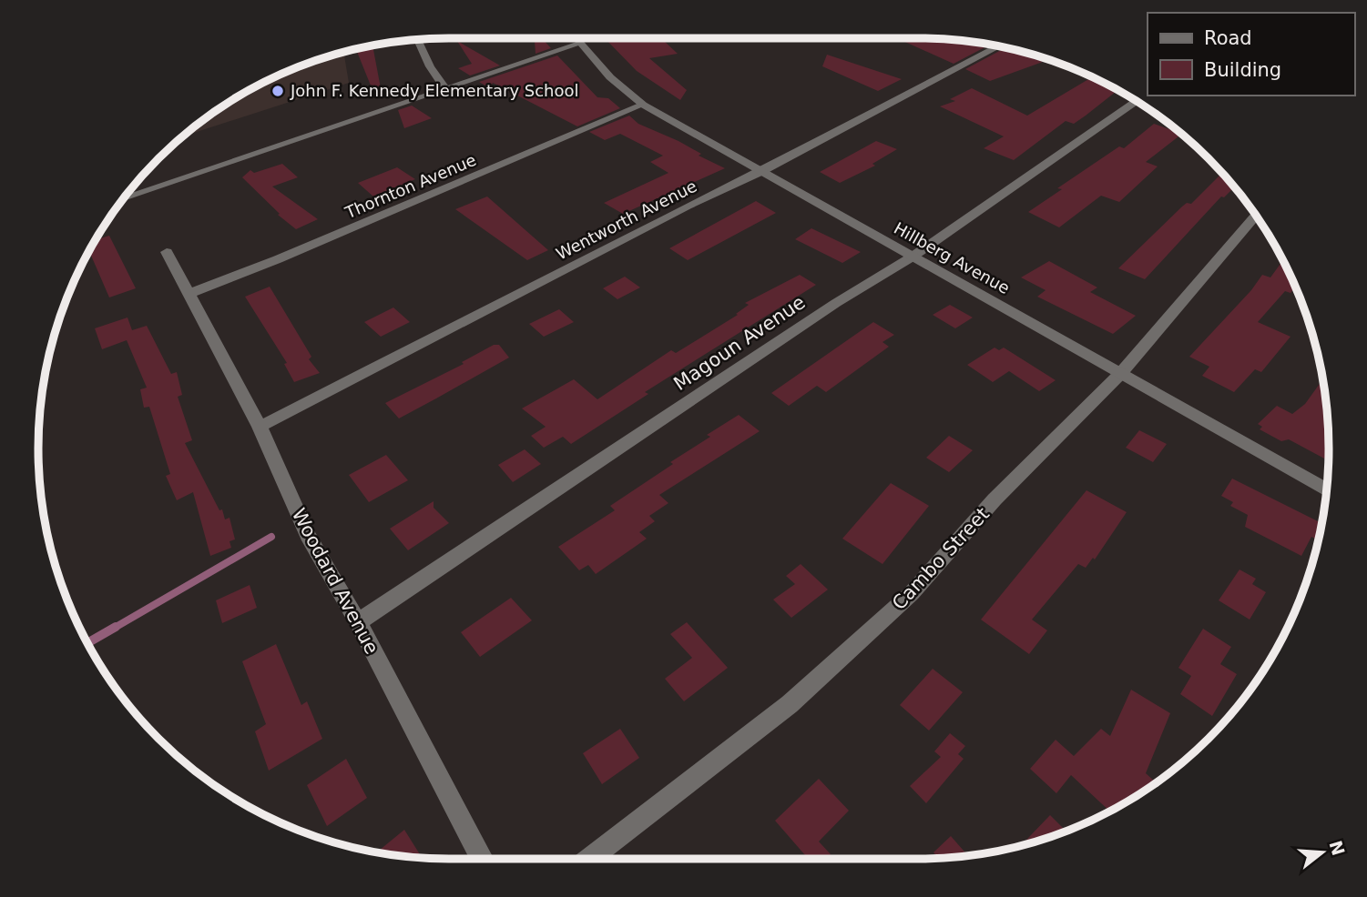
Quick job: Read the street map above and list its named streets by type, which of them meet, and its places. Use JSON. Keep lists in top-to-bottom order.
{
  "streets": {
    "street": [
      "Thornton Avenue",
      "Wentworth Avenue",
      "Hillberg Avenue",
      "Magoun Avenue",
      "Cambo Street",
      "Woodard Avenue"
    ]
  },
  "crossings": [
    ["Thornton Avenue", "Hillberg Avenue"],
    ["Thornton Avenue", "Woodard Avenue"],
    ["Wentworth Avenue", "Hillberg Avenue"],
    ["Wentworth Avenue", "Woodard Avenue"],
    ["Hillberg Avenue", "Magoun Avenue"],
    ["Hillberg Avenue", "Cambo Street"],
    ["Magoun Avenue", "Woodard Avenue"]
  ],
  "places": ["John F. Kennedy Elementary School"],
  "legend": ["Road", "Building"],
  "north": "right"
}
